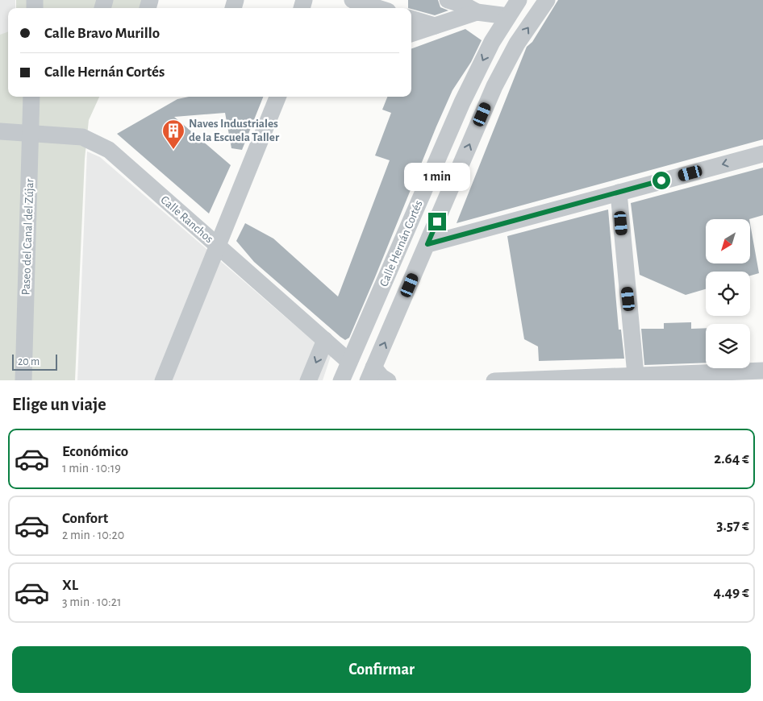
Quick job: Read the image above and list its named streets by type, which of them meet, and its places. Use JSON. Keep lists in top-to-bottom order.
{
  "streets": {
    "street": ["Calle Ranchos", "Paseo del Canal del Zújar", "Calle Hernán Cortés"]
  },
  "crossings": [
    ["Calle Ranchos", "Paseo del Canal del Zújar"],
    ["Calle Ranchos", "Calle Hernán Cortés"]
  ],
  "places": {
    "building": ["Naves Industriales de la Escuela Taller"]
  },
  "scale_bar": "20 m",
  "north": "bottom left",
  "page": {
    "banner": ["Calle Bravo Murillo", "Calle Hernán Cortés"],
    "bubble": "1 min",
    "scale": "20 m",
    "heading": "Elige un viaje",
    "list": [
      {
        "name": "Económico",
        "note": "1 min · 10:19",
        "value": "2.64 €"
      },
      {
        "name": "Confort",
        "note": "2 min · 10:20",
        "value": "3.57 €"
      },
      {
        "name": "XL",
        "note": "3 min · 10:21",
        "value": "4.49 €"
      }
    ],
    "buttons": "Confirmar"
  }
}
